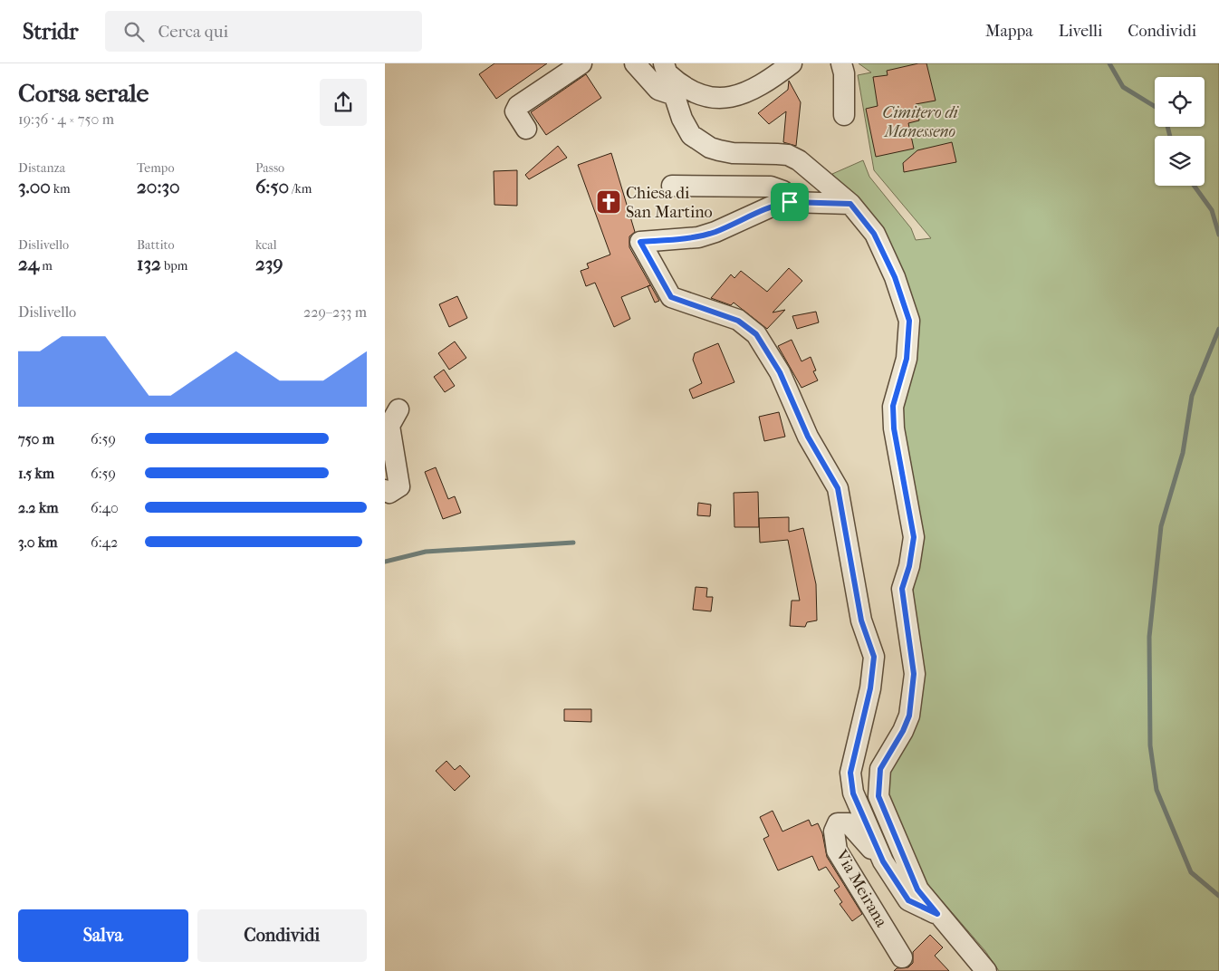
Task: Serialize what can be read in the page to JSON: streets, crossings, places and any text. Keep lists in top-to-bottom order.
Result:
{
  "streets": {
    "street": ["Via Meirana"]
  },
  "parks": ["Cimitero di Manesseno"],
  "places": {
    "church": ["Chiesa di San Martino"]
  },
  "page": {
    "header": "Stridr",
    "search": "Cerca qui",
    "nav": ["Mappa", "Livelli", "Condividi"],
    "heading": ["Corsa serale", "19:36 · 4 × 750 m"],
    "stats": [
      ["Distanza", "3.00 km"],
      ["Tempo", "20:30"],
      ["Passo", "6:50 /km"],
      ["Dislivello", "24 m"],
      ["Battito", "132 bpm"],
      ["kcal", "239"]
    ],
    "chart": ["Dislivello", "229–233 m"],
    "list": [
      {
        "name": "750 m",
        "note": "6:59"
      },
      {
        "name": "1.5 km",
        "note": "6:59"
      },
      {
        "name": "2.2 km",
        "note": "6:40"
      },
      {
        "name": "3.0 km",
        "note": "6:42"
      }
    ],
    "buttons": ["Salva", "Condividi"]
  }
}
